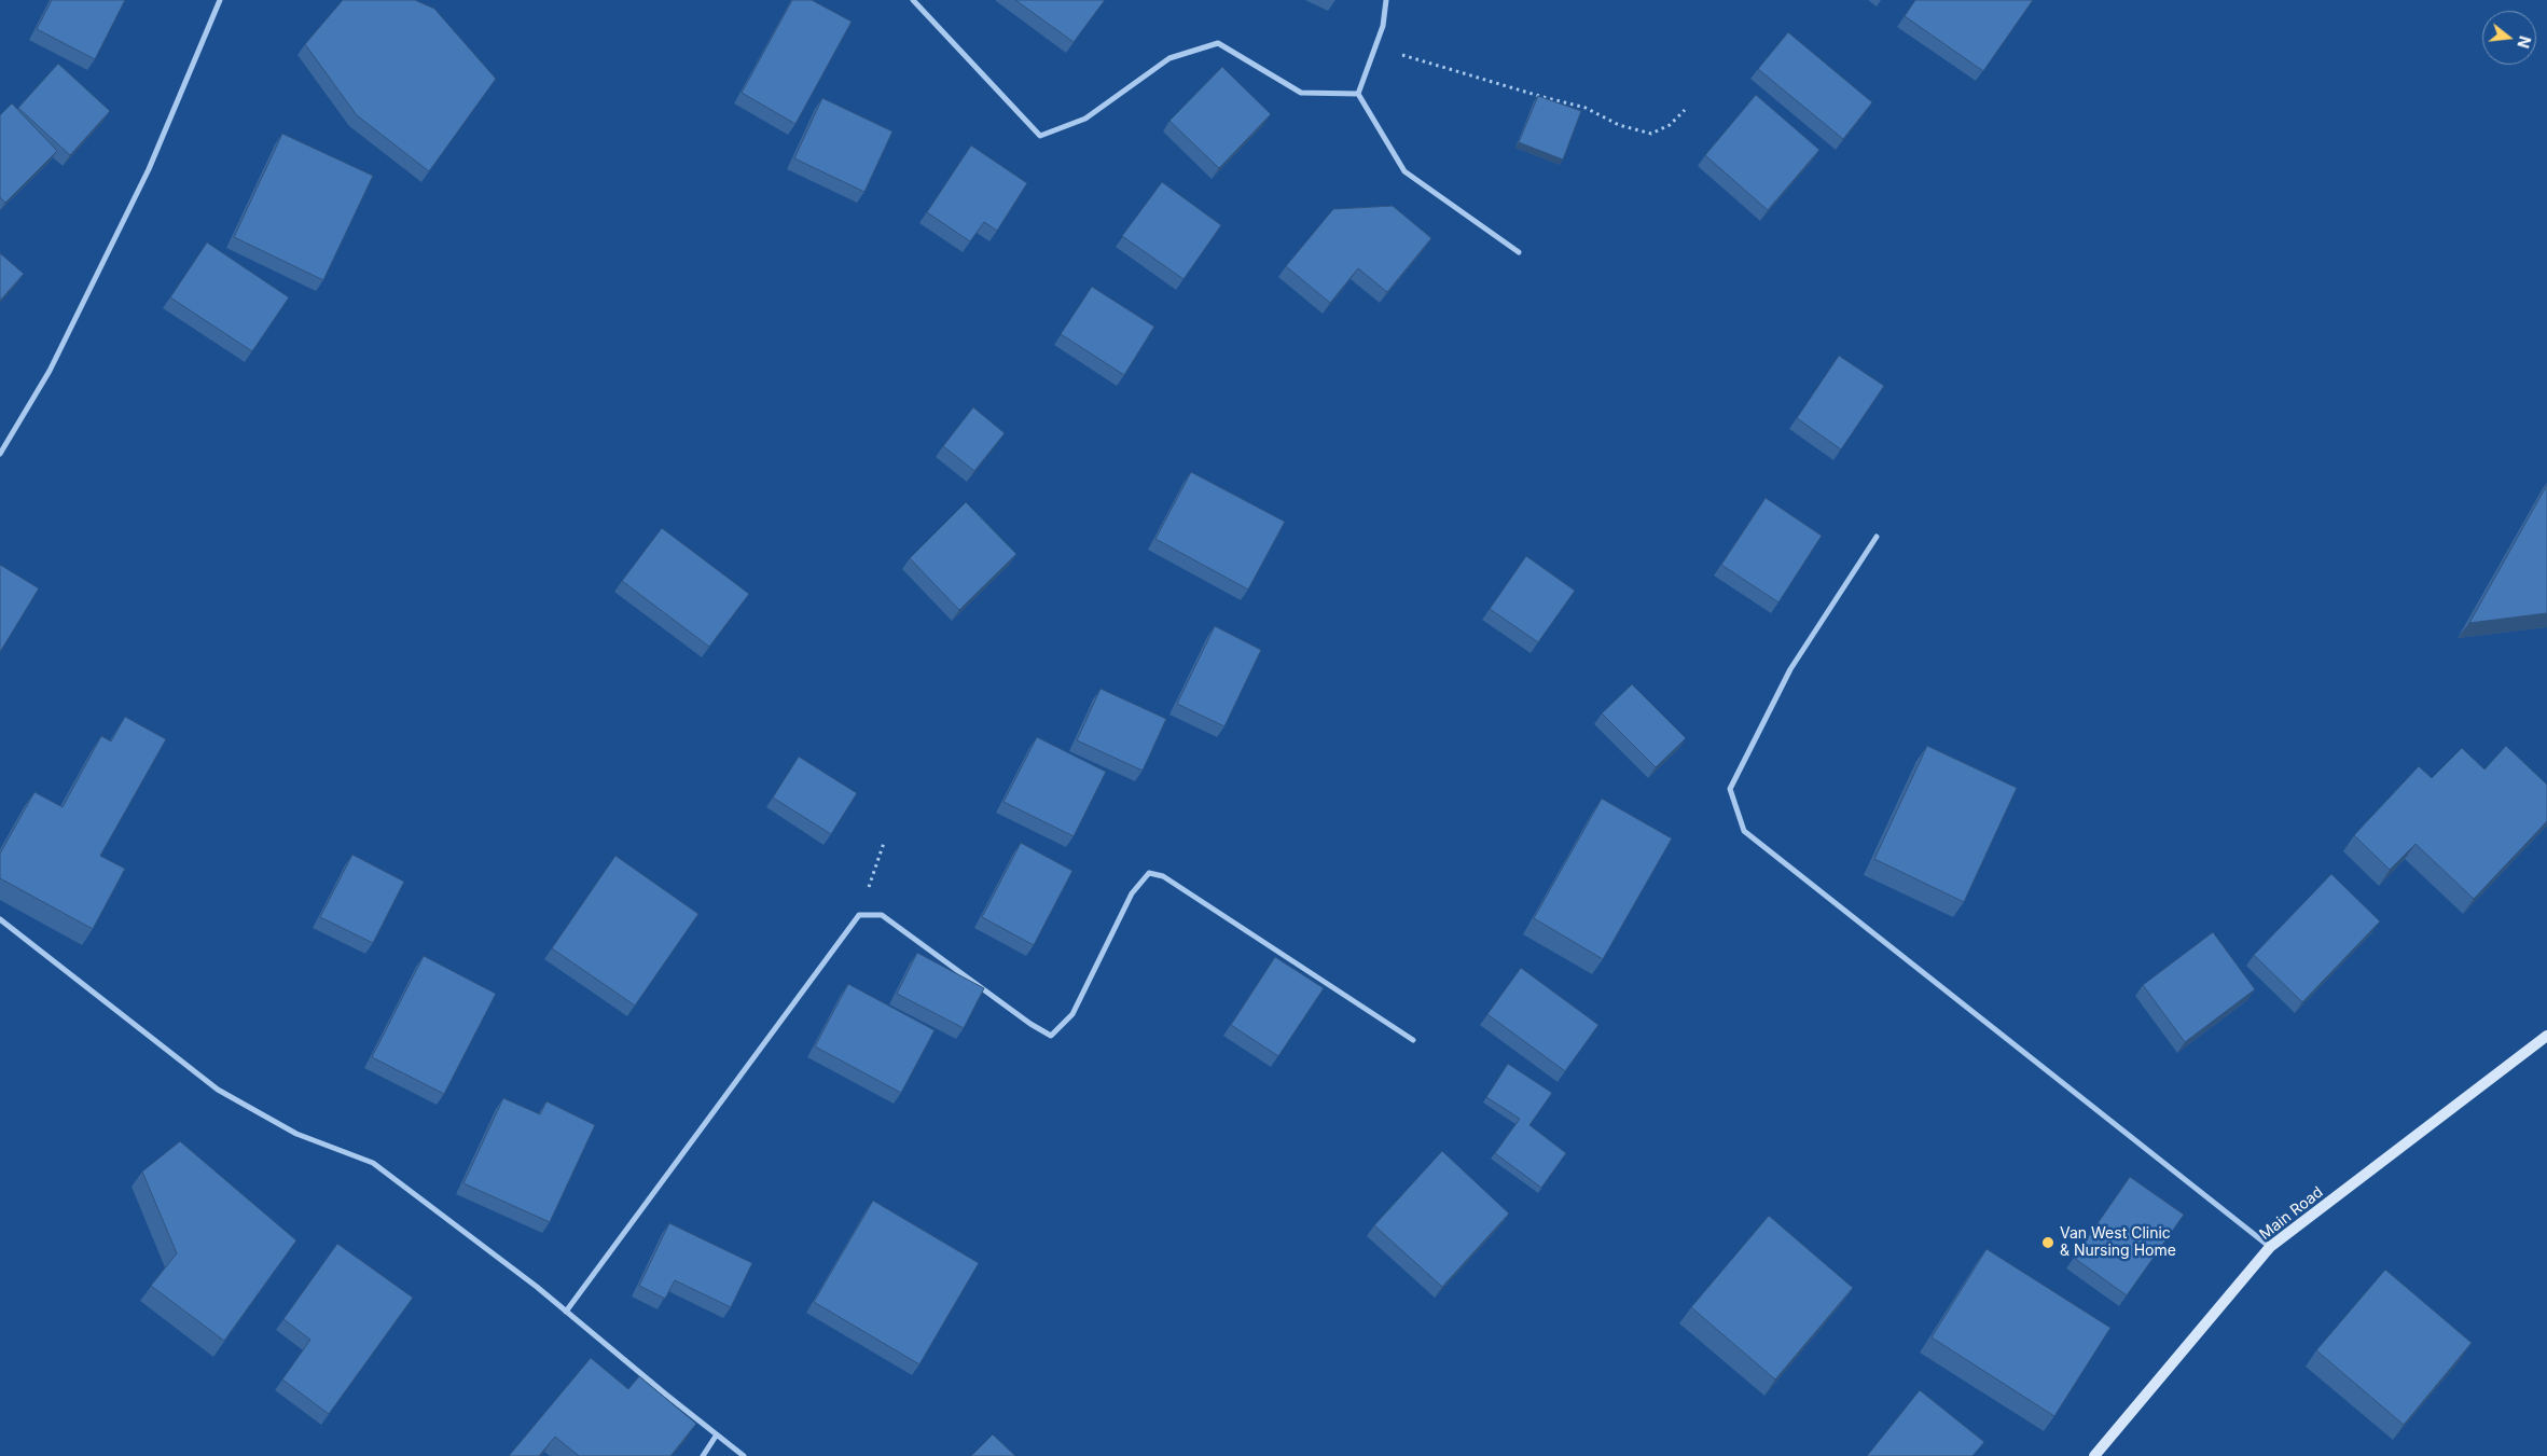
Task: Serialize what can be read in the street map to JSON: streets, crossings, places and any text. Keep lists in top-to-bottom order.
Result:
{
  "streets": {
    "main road": ["Main Road"]
  },
  "places": ["Van West Clinic & Nursing Home"],
  "north": "right"
}
